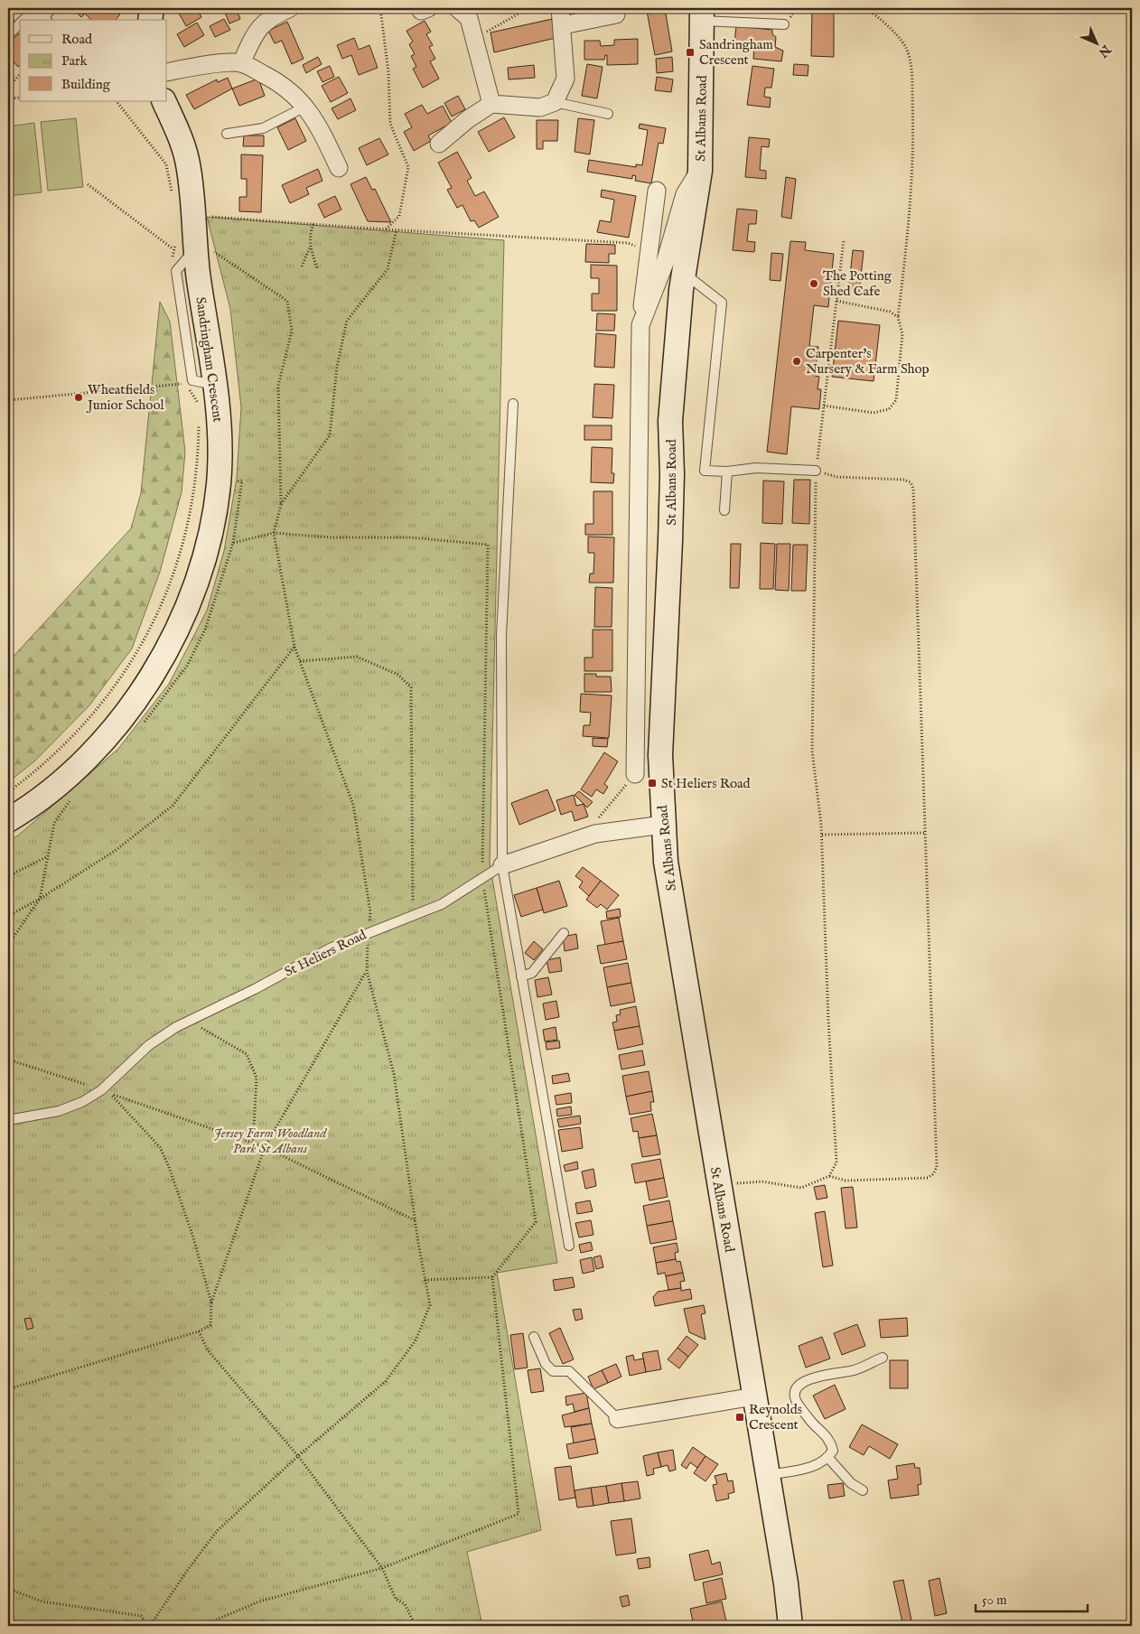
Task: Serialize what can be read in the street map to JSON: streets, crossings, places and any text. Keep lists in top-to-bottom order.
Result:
{
  "streets": {
    "main road": ["St Albans Road", "Sandringham Crescent"],
    "street": ["St Heliers Road"]
  },
  "crossings": [
    ["St Albans Road", "St Heliers Road"]
  ],
  "parks": ["Jersey Farm Woodland Park St Albans"],
  "places": {
    "transit": ["Sandringham Crescent", "St Heliers Road", "Reynolds Crescent"],
    "other": ["The Potting Shed Cafe", "Carpenter's Nursery & Farm Shop", "Wheatfields Junior School"]
  },
  "legend": ["Road", "Park", "Building"],
  "scale_bar": "50 m",
  "north": "bottom right"
}
